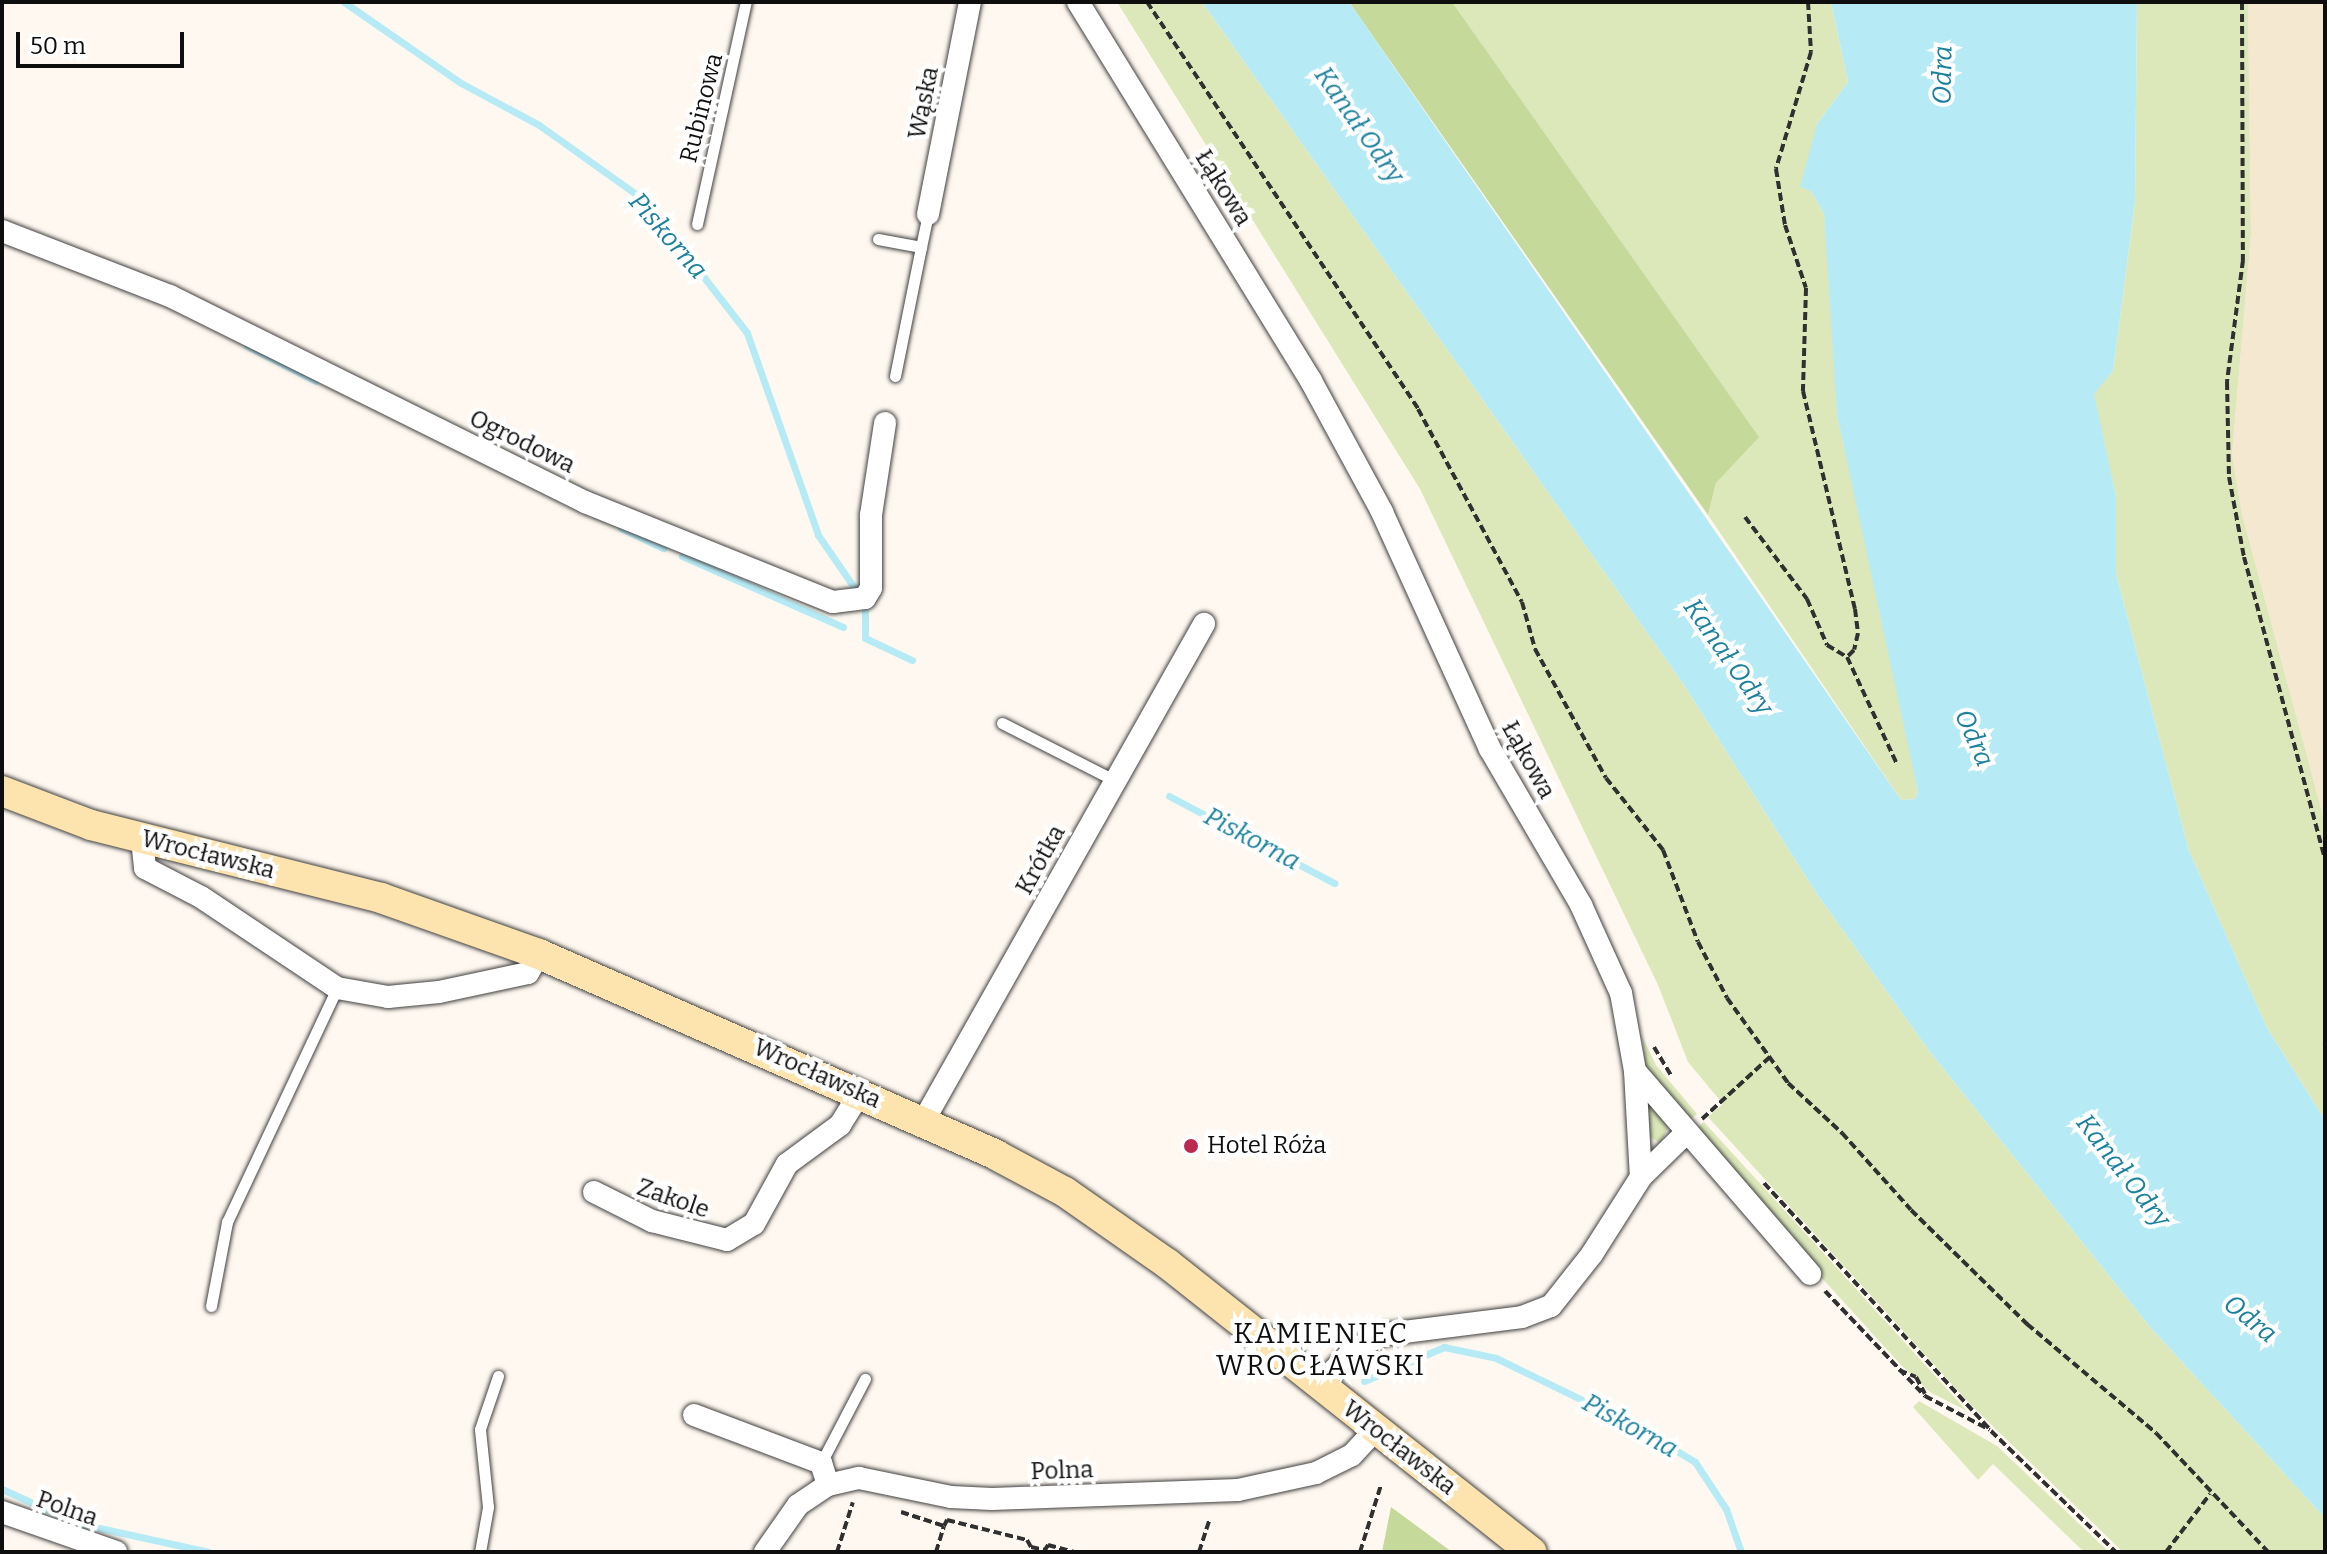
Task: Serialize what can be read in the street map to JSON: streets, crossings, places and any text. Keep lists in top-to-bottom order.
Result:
{
  "streets": {
    "main road": ["Wrocławska"],
    "street": [
      "Wąska",
      "Łąkowa",
      "Ogrodowa",
      "Krótka",
      "Zakole",
      "Polna"
    ],
    "lane": ["Rubinowa"]
  },
  "crossings": [
    ["Wrocławska", "Krótka"],
    ["Wrocławska", "Zakole"],
    ["Wrocławska", "Polna"]
  ],
  "districts": ["KAMIENIEC WROCŁAWSKI"],
  "water": ["Odra", "Kanał Odry", "Piskorna"],
  "places": ["Hotel Róża"],
  "scale_bar": "50 m"
}
